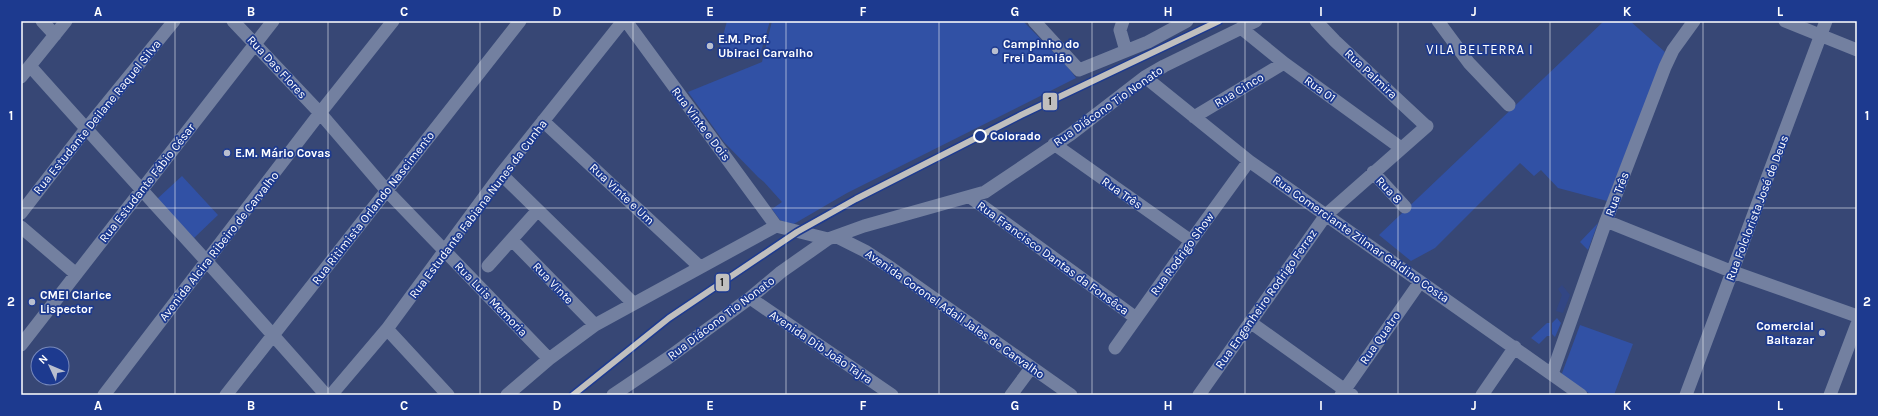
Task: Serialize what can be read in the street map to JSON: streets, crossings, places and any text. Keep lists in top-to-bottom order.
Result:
{
  "streets": {
    "street": [
      "Rua Das Flores",
      "Rua Palmira",
      "Rua 01",
      "Rua Cinco",
      "Rua Diácono Tio Nonato",
      "Rua Estudante Deilane Raquel Silva",
      "Rua Vinte e Dois",
      "Rua Estudante Fábio César",
      "Rua 8",
      "Rua Três",
      "Rua Vinte e Um",
      "Rua Ritimista Orlando Nascimento",
      "Rua Folclorista José de Deus",
      "Rua Estudante Fabiana Nunes da Cunha",
      "Rua Comerciante Zilmar Galdino Costa",
      "Avenida Alcira Ribeiro de Carvalho",
      "Rua Rodrigo Show",
      "Rua Francisco Dantas da Fonsêca",
      "Rua Vinte",
      "Rua Luis Memoria",
      "Rua Engenheiro Rodrigo Ferraz",
      "Avenida Coronel Adail Jales de Carvalho",
      "Rua Quatro",
      "Avenida Dib João Tajra"
    ]
  },
  "crossings": [
    ["Rua Das Flores", "Rua Estudante Fábio César"],
    ["Rua Das Flores", "Avenida Alcira Ribeiro de Carvalho"],
    ["Rua Das Flores", "Rua Luis Memoria"],
    ["Rua Palmira", "Rua Engenheiro Rodrigo Ferraz"],
    ["Rua 01", "Rua Cinco"],
    ["Rua 01", "Rua Diácono Tio Nonato"],
    ["Rua 01", "Rua Engenheiro Rodrigo Ferraz"],
    ["Rua Cinco", "Rua Comerciante Zilmar Galdino Costa"],
    ["Rua Diácono Tio Nonato", "Rua Três"],
    ["Rua Diácono Tio Nonato", "Rua Comerciante Zilmar Galdino Costa"],
    ["Rua Diácono Tio Nonato", "Rua Francisco Dantas da Fonsêca"],
    ["Rua Diácono Tio Nonato", "Avenida Coronel Adail Jales de Carvalho"],
    ["Rua Diácono Tio Nonato", "Avenida Dib João Tajra"],
    ["Rua Vinte e Dois", "Rua Estudante Fabiana Nunes da Cunha"],
    ["Rua 8", "Rua Engenheiro Rodrigo Ferraz"],
    ["Rua Três", "Rua Comerciante Zilmar Galdino Costa"],
    ["Rua Três", "Rua Rodrigo Show"],
    ["Rua Vinte e Um", "Rua Estudante Fabiana Nunes da Cunha"],
    ["Rua Ritimista Orlando Nascimento", "Rua Luis Memoria"],
    ["Rua Estudante Fabiana Nunes da Cunha", "Rua Luis Memoria"],
    ["Rua Comerciante Zilmar Galdino Costa", "Rua Rodrigo Show"],
    ["Rua Comerciante Zilmar Galdino Costa", "Rua Engenheiro Rodrigo Ferraz"],
    ["Rua Comerciante Zilmar Galdino Costa", "Rua Quatro"],
    ["Avenida Alcira Ribeiro de Carvalho", "Rua Luis Memoria"],
    ["Rua Rodrigo Show", "Rua Francisco Dantas da Fonsêca"]
  ],
  "districts": ["VILA BELTERRA I"],
  "places": [
    "E.M. Prof. Ubiraci Carvalho",
    "Campinho do Frei Damião",
    "Colorado",
    "E.M. Mário Covas",
    "CMEI Clarice Lispector",
    "Comercial Baltazar"
  ],
  "lines": ["transit line 1"],
  "north": "top left",
  "grid": {
    "columns": [
      "A",
      "B",
      "C",
      "D",
      "E",
      "F",
      "G",
      "H",
      "I",
      "J",
      "K",
      "L"
    ],
    "rows": ["1", "2"]
  }
}
